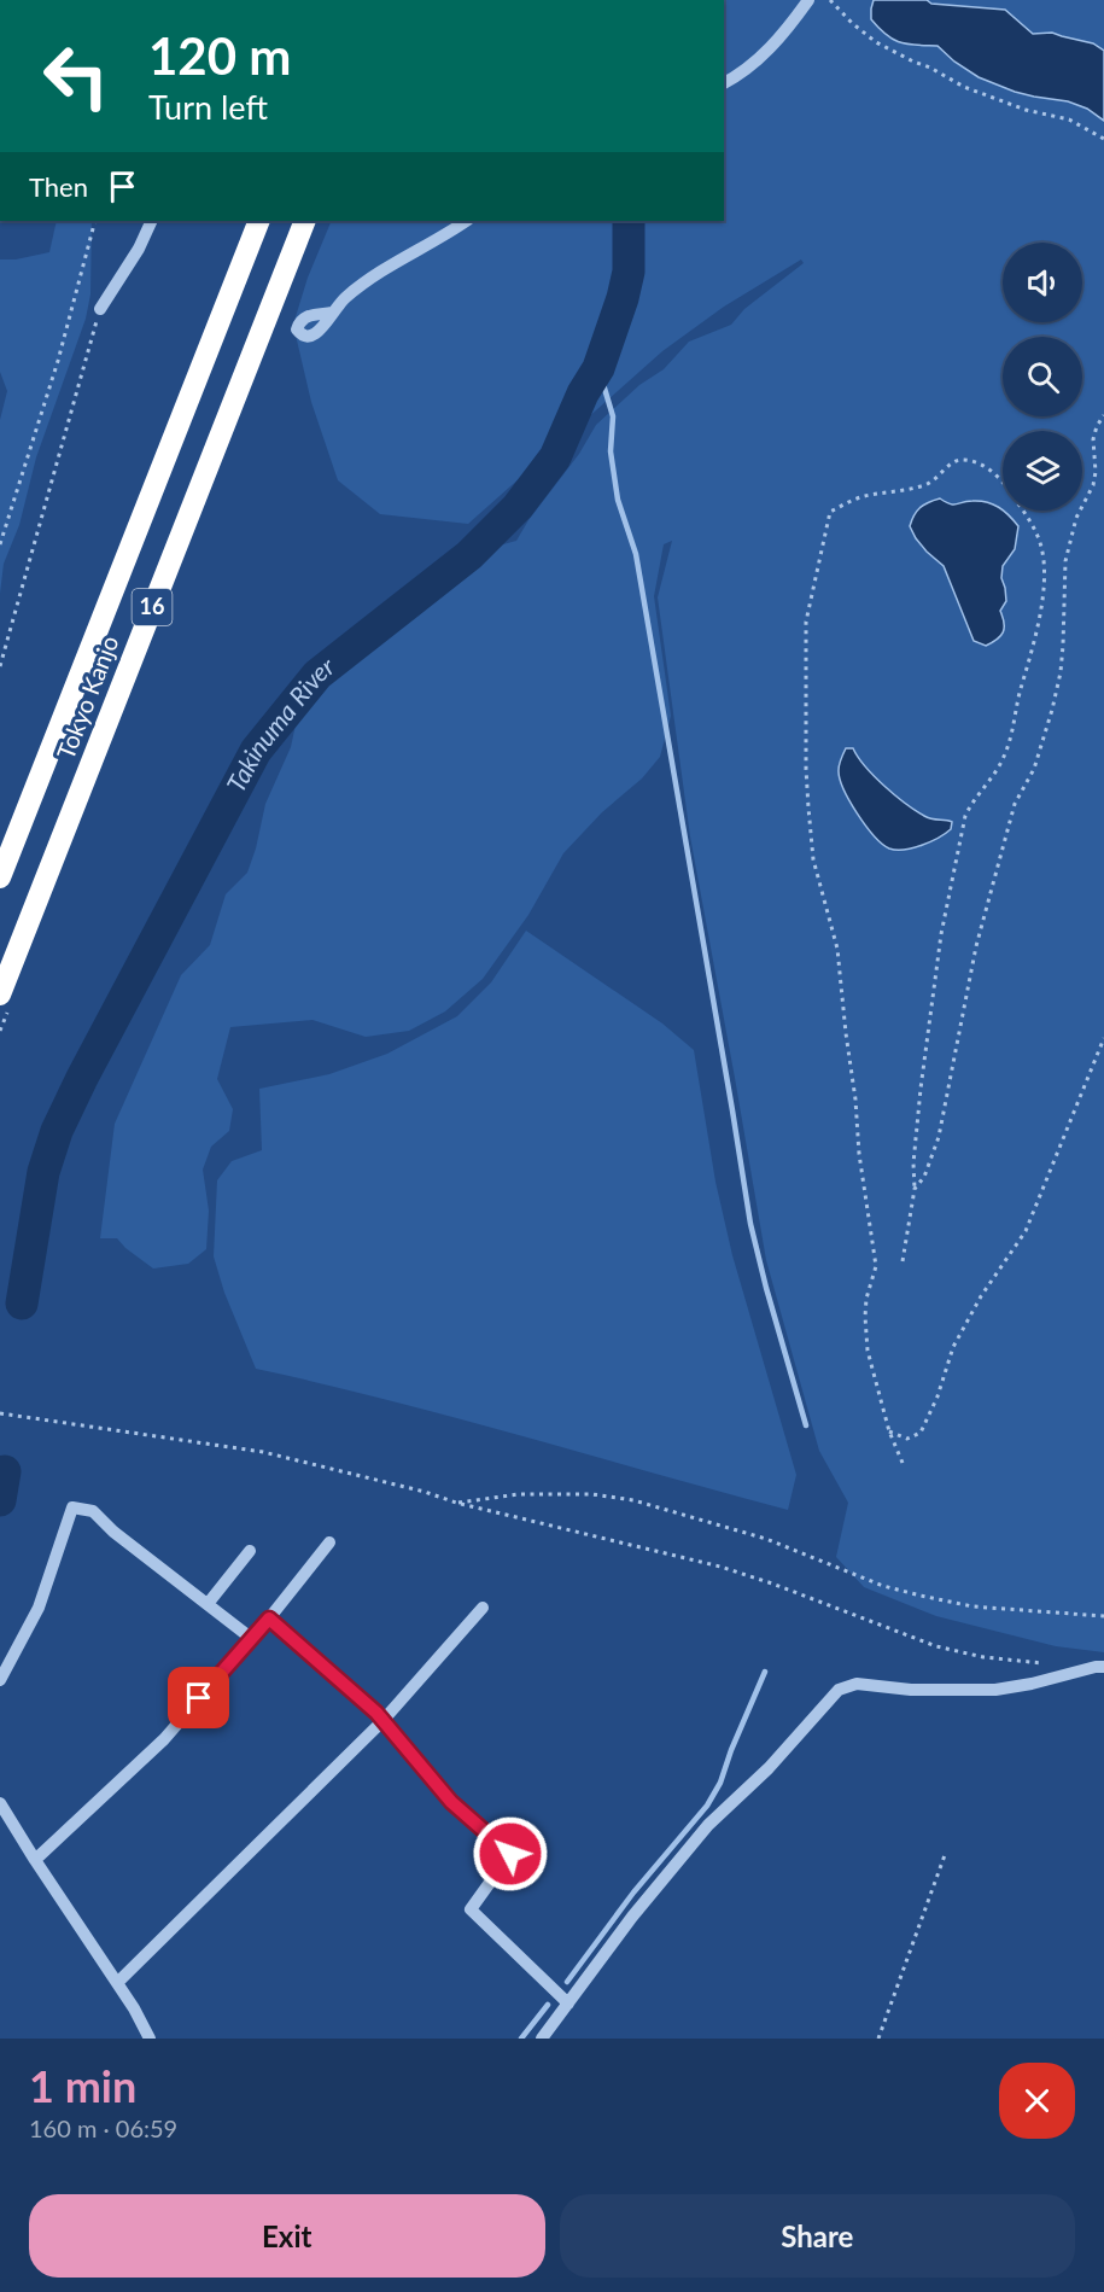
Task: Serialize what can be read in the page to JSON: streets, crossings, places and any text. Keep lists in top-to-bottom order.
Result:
{
  "streets": {
    "highway": ["16", "Tokyo Kanjo"]
  },
  "water": ["Takinuma River"],
  "page": {
    "turn": ["120 m", "Turn left"],
    "then": "Then",
    "heading": ["1 min", "160 m · 06:59"],
    "buttons": ["Exit", "Share"]
  }
}
